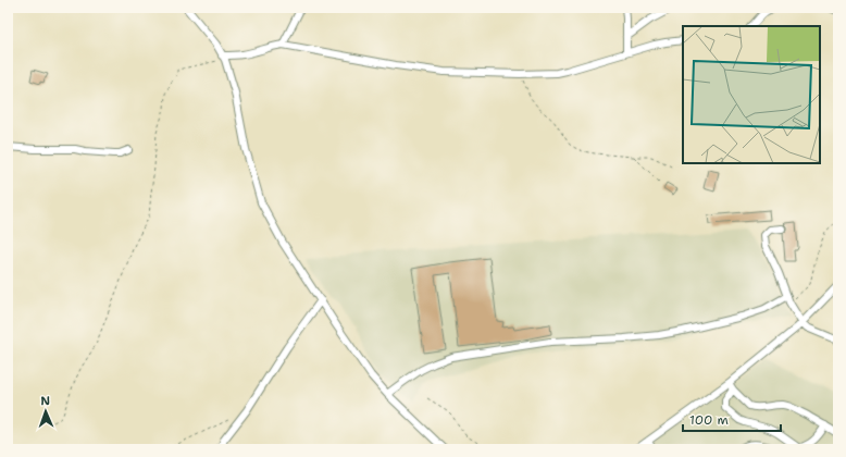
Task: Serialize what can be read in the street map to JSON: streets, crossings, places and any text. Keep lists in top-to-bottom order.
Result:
{
  "scale_bar": "100 m",
  "north": "top"
}
